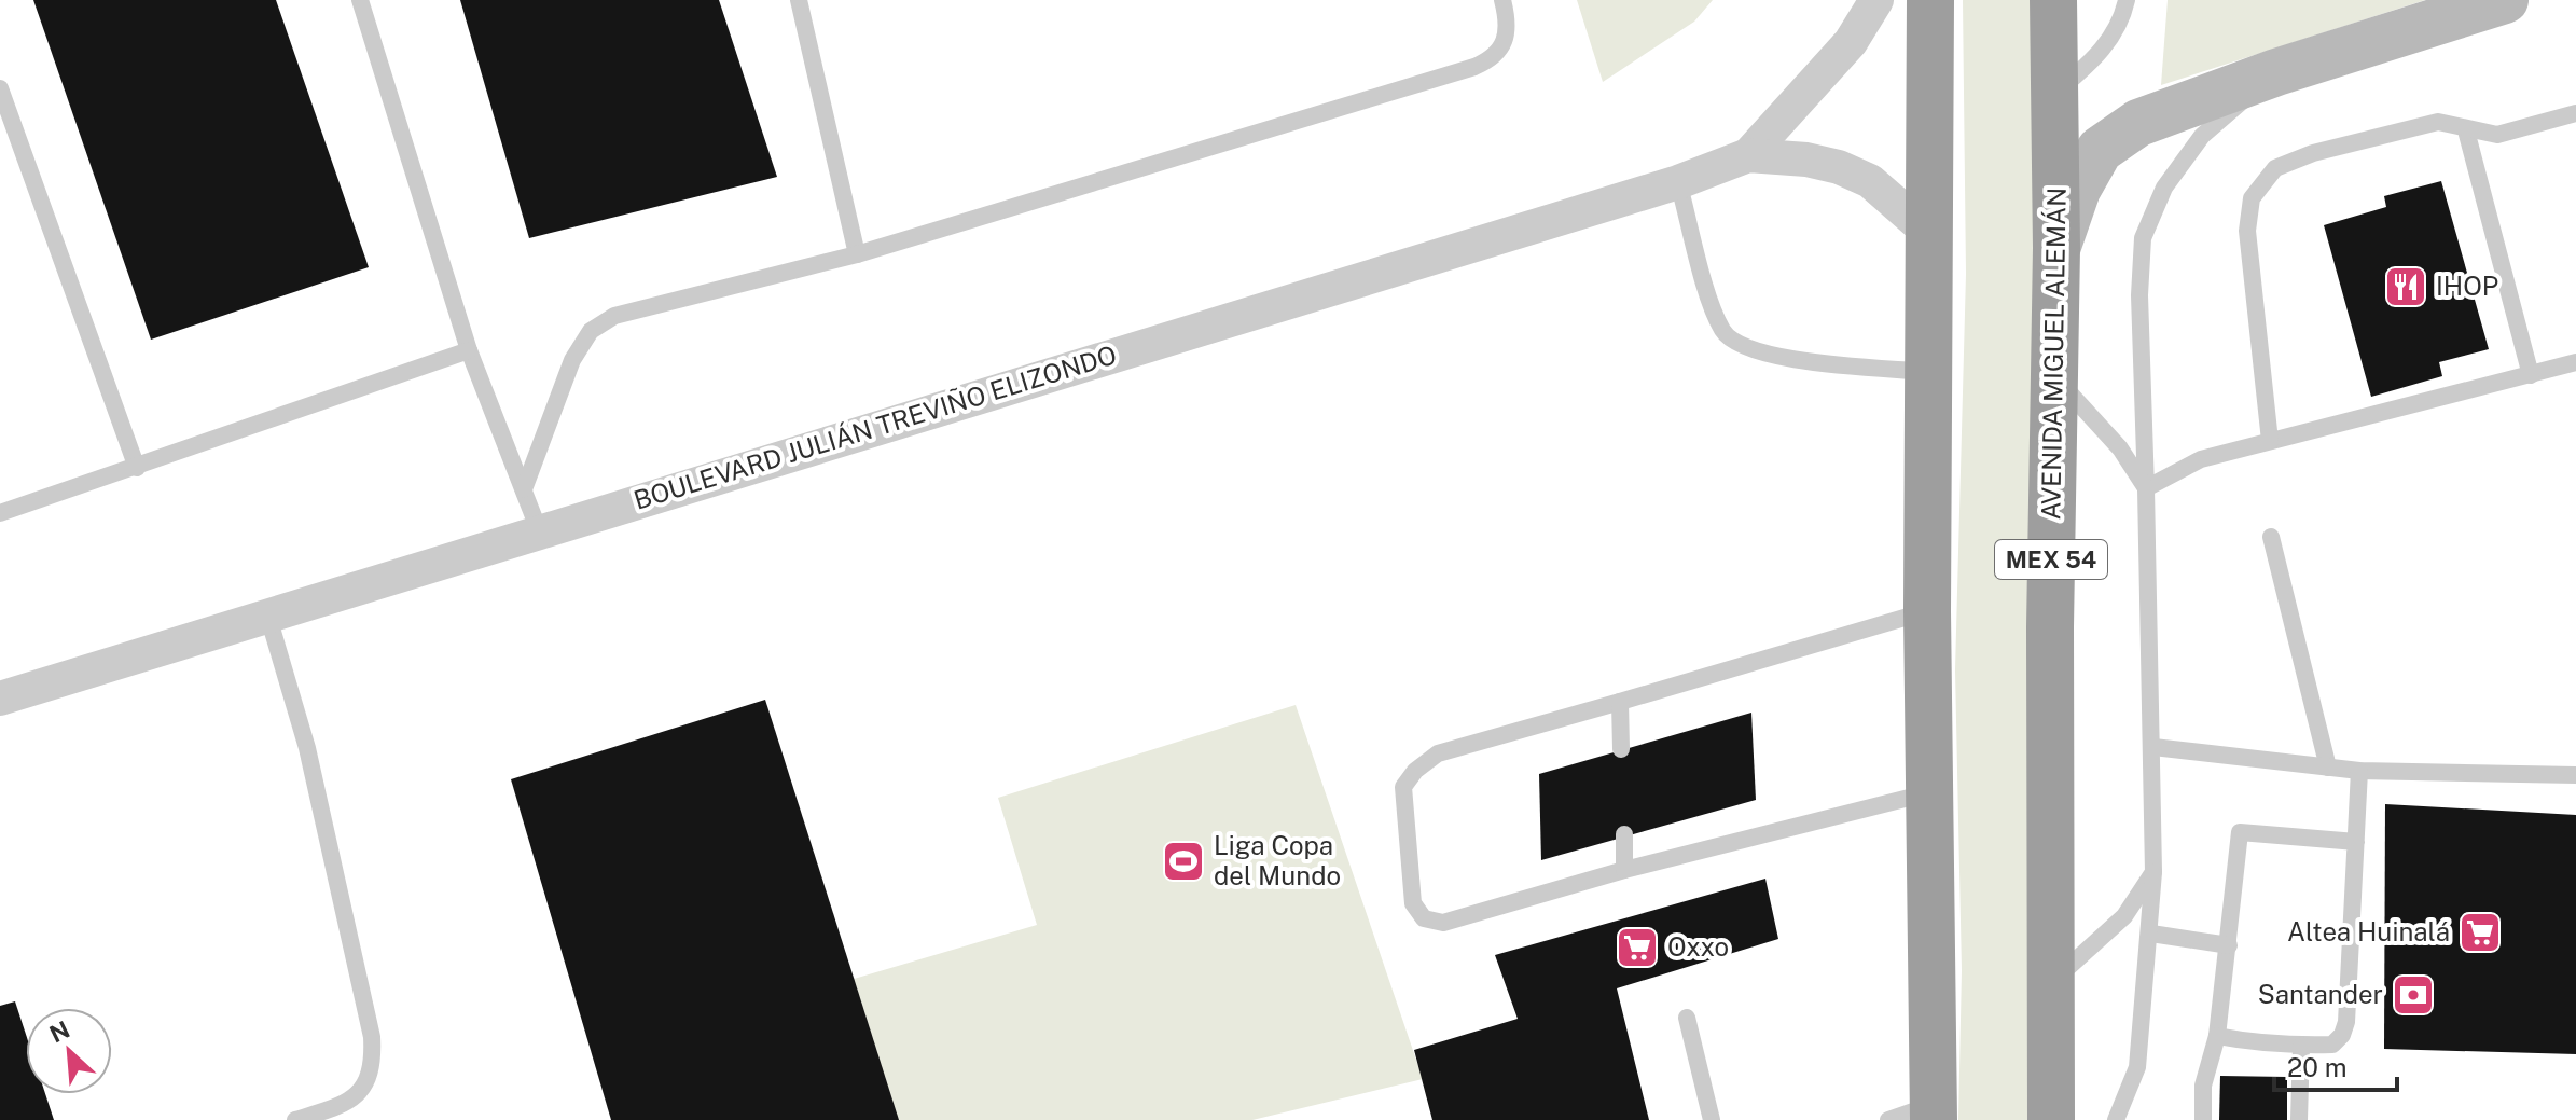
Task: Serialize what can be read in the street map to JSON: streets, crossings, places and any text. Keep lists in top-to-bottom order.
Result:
{
  "streets": {
    "highway": ["AVENIDA MIGUEL ALEMÁN", "MEX 54"],
    "street": ["BOULEVARD JULIÁN TREVIÑO ELIZONDO"]
  },
  "places": {
    "restaurant": ["IHOP"],
    "sports": ["Liga Copa del Mundo"],
    "supermarket": ["Altea Huinalá", "Oxxo"],
    "bank": ["Santander"]
  },
  "scale_bar": "20 m",
  "north": "top left"
}
